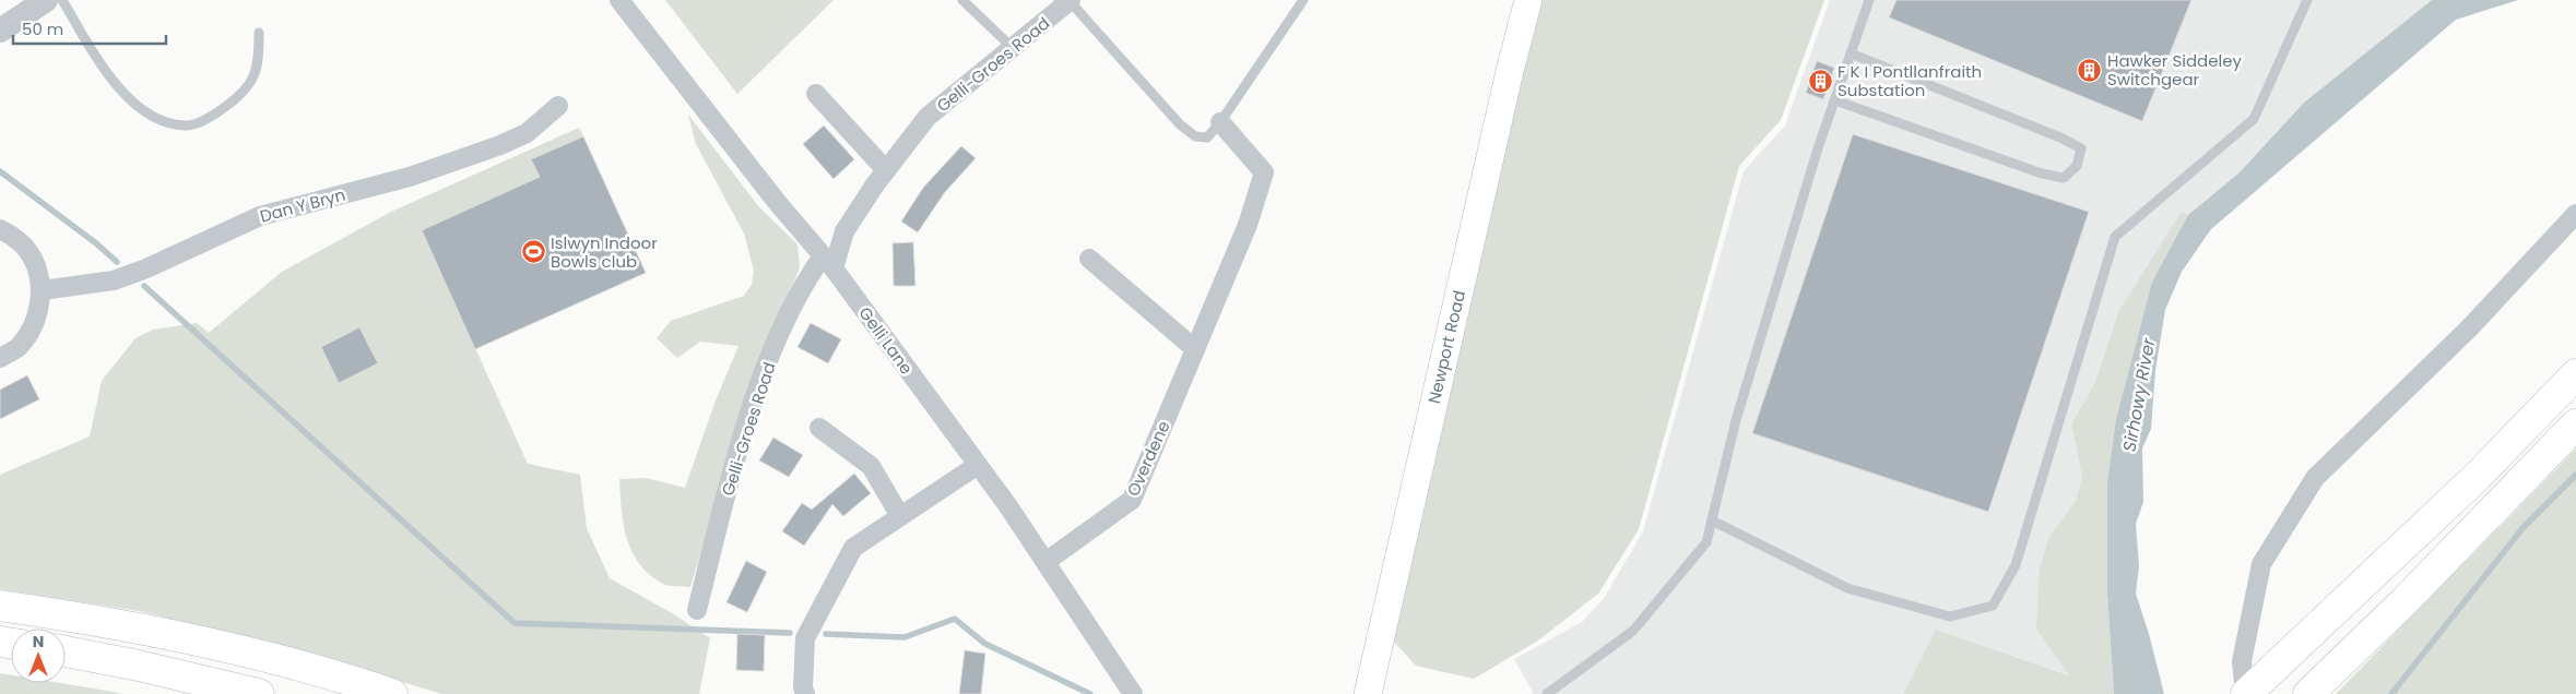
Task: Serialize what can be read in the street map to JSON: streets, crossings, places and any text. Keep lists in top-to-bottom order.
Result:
{
  "streets": {
    "main road": ["Newport Road"],
    "street": [
      "Gelli-Groes Road",
      "Dan Y Bryn",
      "Gelli Lane",
      "Overdene"
    ]
  },
  "crossings": [
    ["Gelli-Groes Road", "Gelli Lane"],
    ["Gelli Lane", "Overdene"]
  ],
  "water": ["Sirhowy River"],
  "places": {
    "building": ["Hawker Siddeley Switchgear", "F K I Pontllanfraith Substation"],
    "sports": ["Islwyn Indoor Bowls club"]
  },
  "scale_bar": "50 m",
  "north": "top"
}
